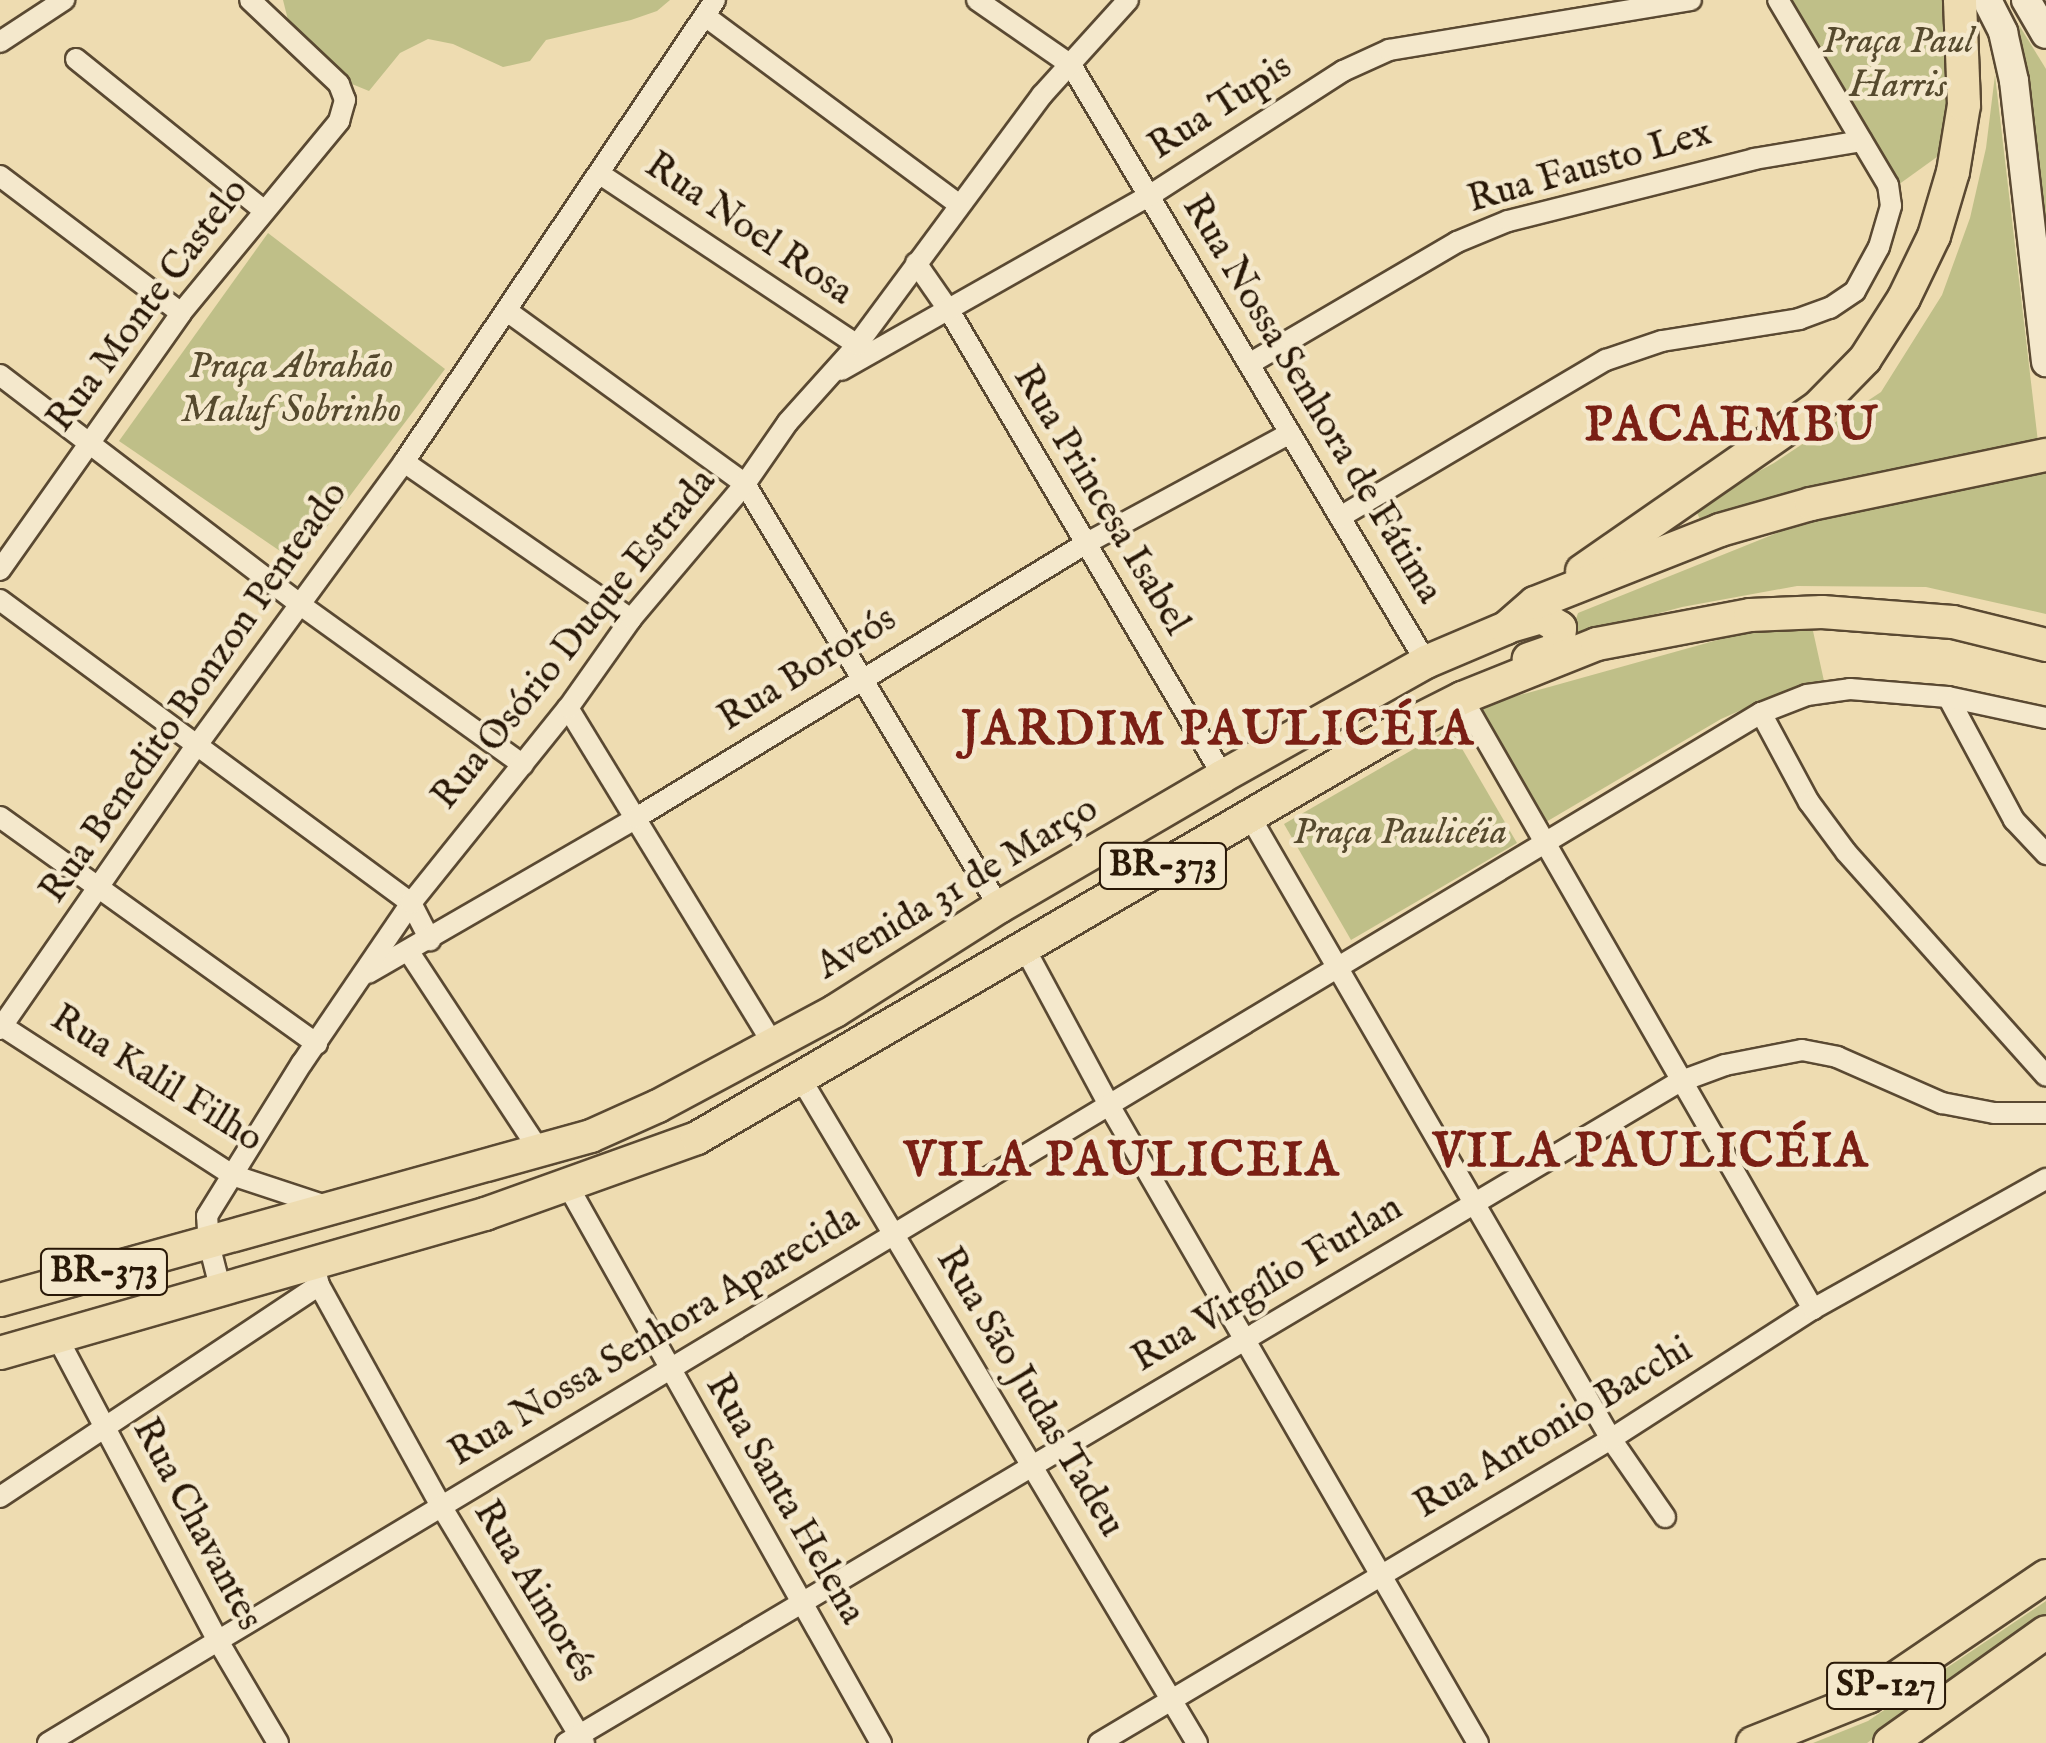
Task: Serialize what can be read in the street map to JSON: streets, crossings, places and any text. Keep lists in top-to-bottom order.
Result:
{
  "streets": {
    "main road": ["BR-373", "Avenida 31 de Março", "SP-127"],
    "street": [
      "Rua Tupis",
      "Rua Fausto Lex",
      "Rua Noel Rosa",
      "Rua Monte Castelo",
      "Rua Nossa Senhora de Fátima",
      "Rua Princesa Isabel",
      "Rua Osório Duque Estrada",
      "Rua Bororós",
      "Rua Benedito Bonzon Penteado",
      "Rua Kalil Filho",
      "Rua Virgílio Furlan",
      "Rua Nossa Senhora Aparecida",
      "Rua São Judas Tadeu",
      "Rua Antonio Bacchi",
      "Rua Santa Helena",
      "Rua Chavantes",
      "Rua Aimorés"
    ]
  },
  "crossings": [
    ["Rua Tupis", "Rua Nossa Senhora de Fátima"],
    ["Rua Tupis", "Rua Princesa Isabel"],
    ["Rua Tupis", "Rua Osório Duque Estrada"],
    ["Rua Fausto Lex", "Rua Nossa Senhora de Fátima"],
    ["Rua Noel Rosa", "Rua Osório Duque Estrada"],
    ["Rua Noel Rosa", "Rua Benedito Bonzon Penteado"],
    ["Rua Nossa Senhora de Fátima", "Rua Osório Duque Estrada"],
    ["Rua Nossa Senhora de Fátima", "Rua Bororós"],
    ["Rua Nossa Senhora de Fátima", "Avenida 31 de Março"],
    ["Rua Princesa Isabel", "Rua Osório Duque Estrada"],
    ["Rua Princesa Isabel", "Rua Bororós"],
    ["Rua Princesa Isabel", "Avenida 31 de Março"],
    ["Rua Osório Duque Estrada", "Rua Bororós"],
    ["Rua Osório Duque Estrada", "BR-373"],
    ["Rua Osório Duque Estrada", "Avenida 31 de Março"],
    ["Rua Osório Duque Estrada", "Rua Kalil Filho"],
    ["Rua Benedito Bonzon Penteado", "Rua Kalil Filho"],
    ["BR-373", "Rua São Judas Tadeu"],
    ["BR-373", "Rua Santa Helena"],
    ["BR-373", "Rua Chavantes"],
    ["BR-373", "Rua Aimorés"],
    ["Avenida 31 de Março", "Rua Kalil Filho"],
    ["Rua Virgílio Furlan", "Rua São Judas Tadeu"],
    ["Rua Virgílio Furlan", "Rua Santa Helena"],
    ["Rua Virgílio Furlan", "Rua Aimorés"],
    ["Rua Nossa Senhora Aparecida", "Rua São Judas Tadeu"],
    ["Rua Nossa Senhora Aparecida", "Rua Santa Helena"],
    ["Rua Nossa Senhora Aparecida", "Rua Chavantes"],
    ["Rua Nossa Senhora Aparecida", "Rua Aimorés"],
    ["Rua São Judas Tadeu", "Rua Antonio Bacchi"]
  ],
  "districts": [
    "PACAEMBU",
    "JARDIM PAULICÉIA",
    "VILA PAULICÉIA",
    "VILA PAULICEIA"
  ],
  "parks": ["Praça Paul Harris", "Praça Abrahão Maluf Sobrinho", "Praça Paulicéia"]
}
